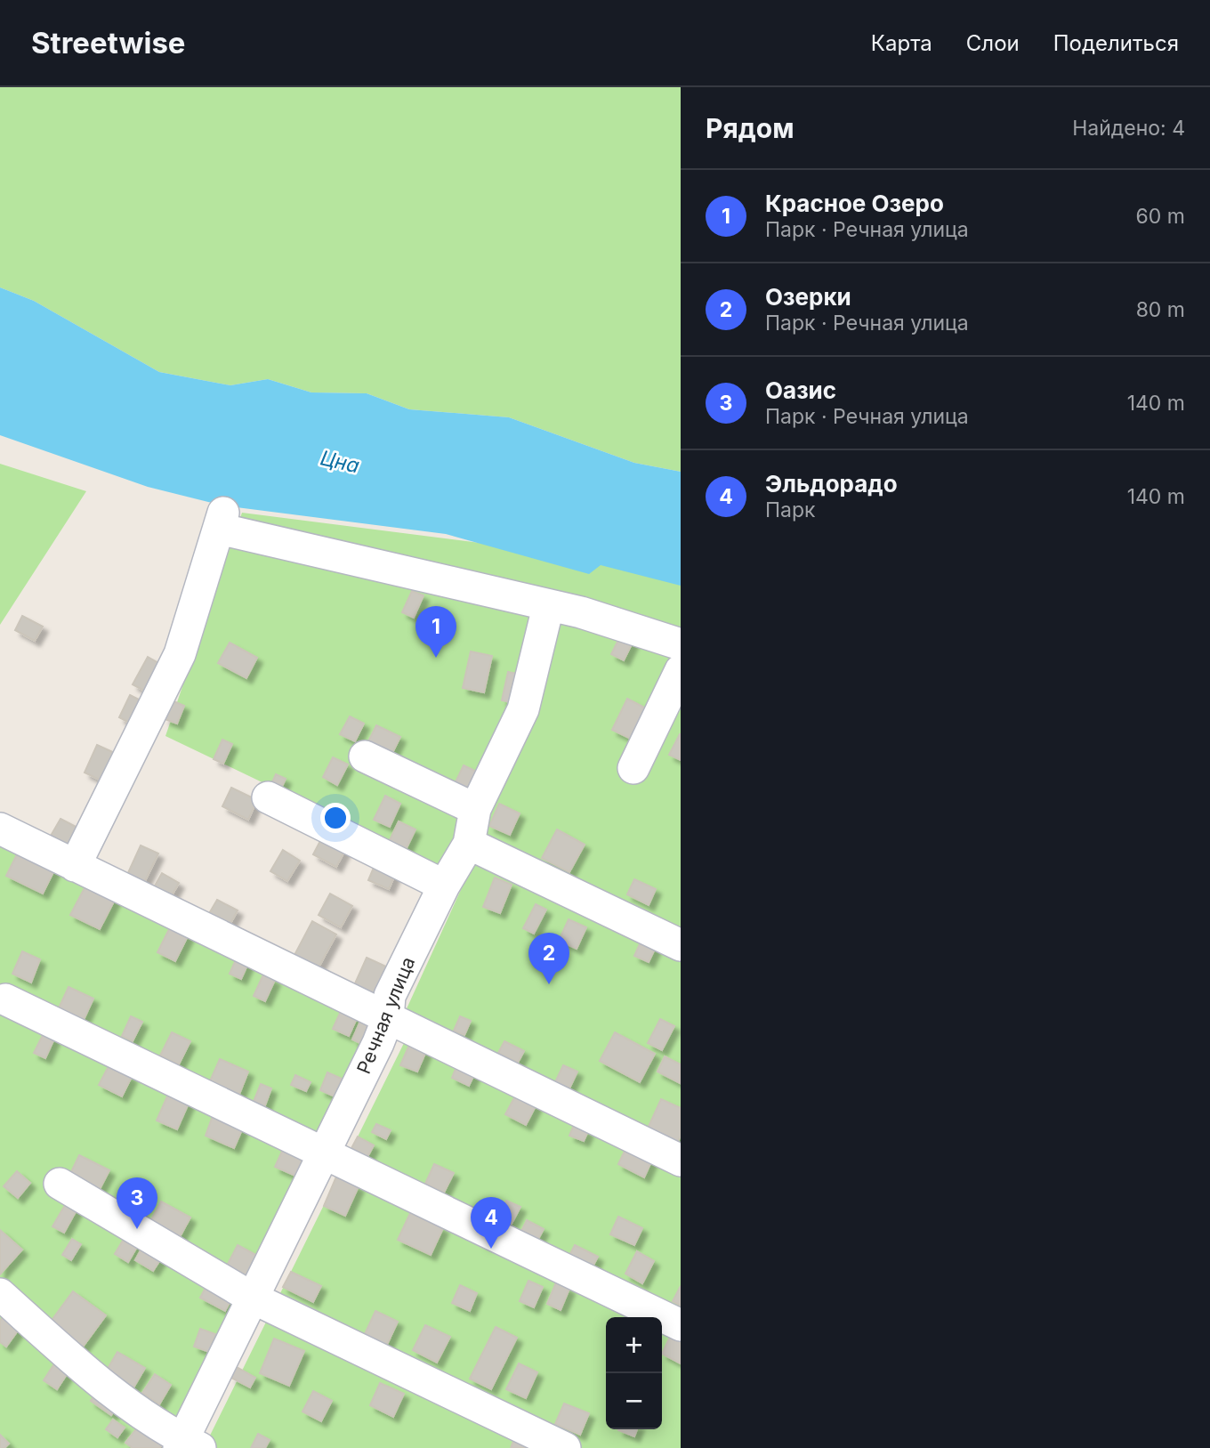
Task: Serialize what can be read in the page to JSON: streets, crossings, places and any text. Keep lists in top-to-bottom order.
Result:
{
  "streets": {
    "street": ["Речная улица"]
  },
  "water": ["Цна"],
  "page": {
    "header": "Streetwise",
    "nav": ["Карта", "Слои", "Поделиться"],
    "heading": ["Рядом", "Найдено: 4"],
    "list": [
      {
        "mark": "1",
        "name": "Красное Озеро",
        "note": "Парк · Речная улица",
        "value": "60 m"
      },
      {
        "mark": "2",
        "name": "Озерки",
        "note": "Парк · Речная улица",
        "value": "80 m"
      },
      {
        "mark": "3",
        "name": "Оазис",
        "note": "Парк · Речная улица",
        "value": "140 m"
      },
      {
        "mark": "4",
        "name": "Эльдорадо",
        "note": "Парк",
        "value": "140 m"
      }
    ],
    "pins": [
      "1",
      "2",
      "3",
      "4"
    ],
    "map_buttons": ["+", "−"]
  }
}
